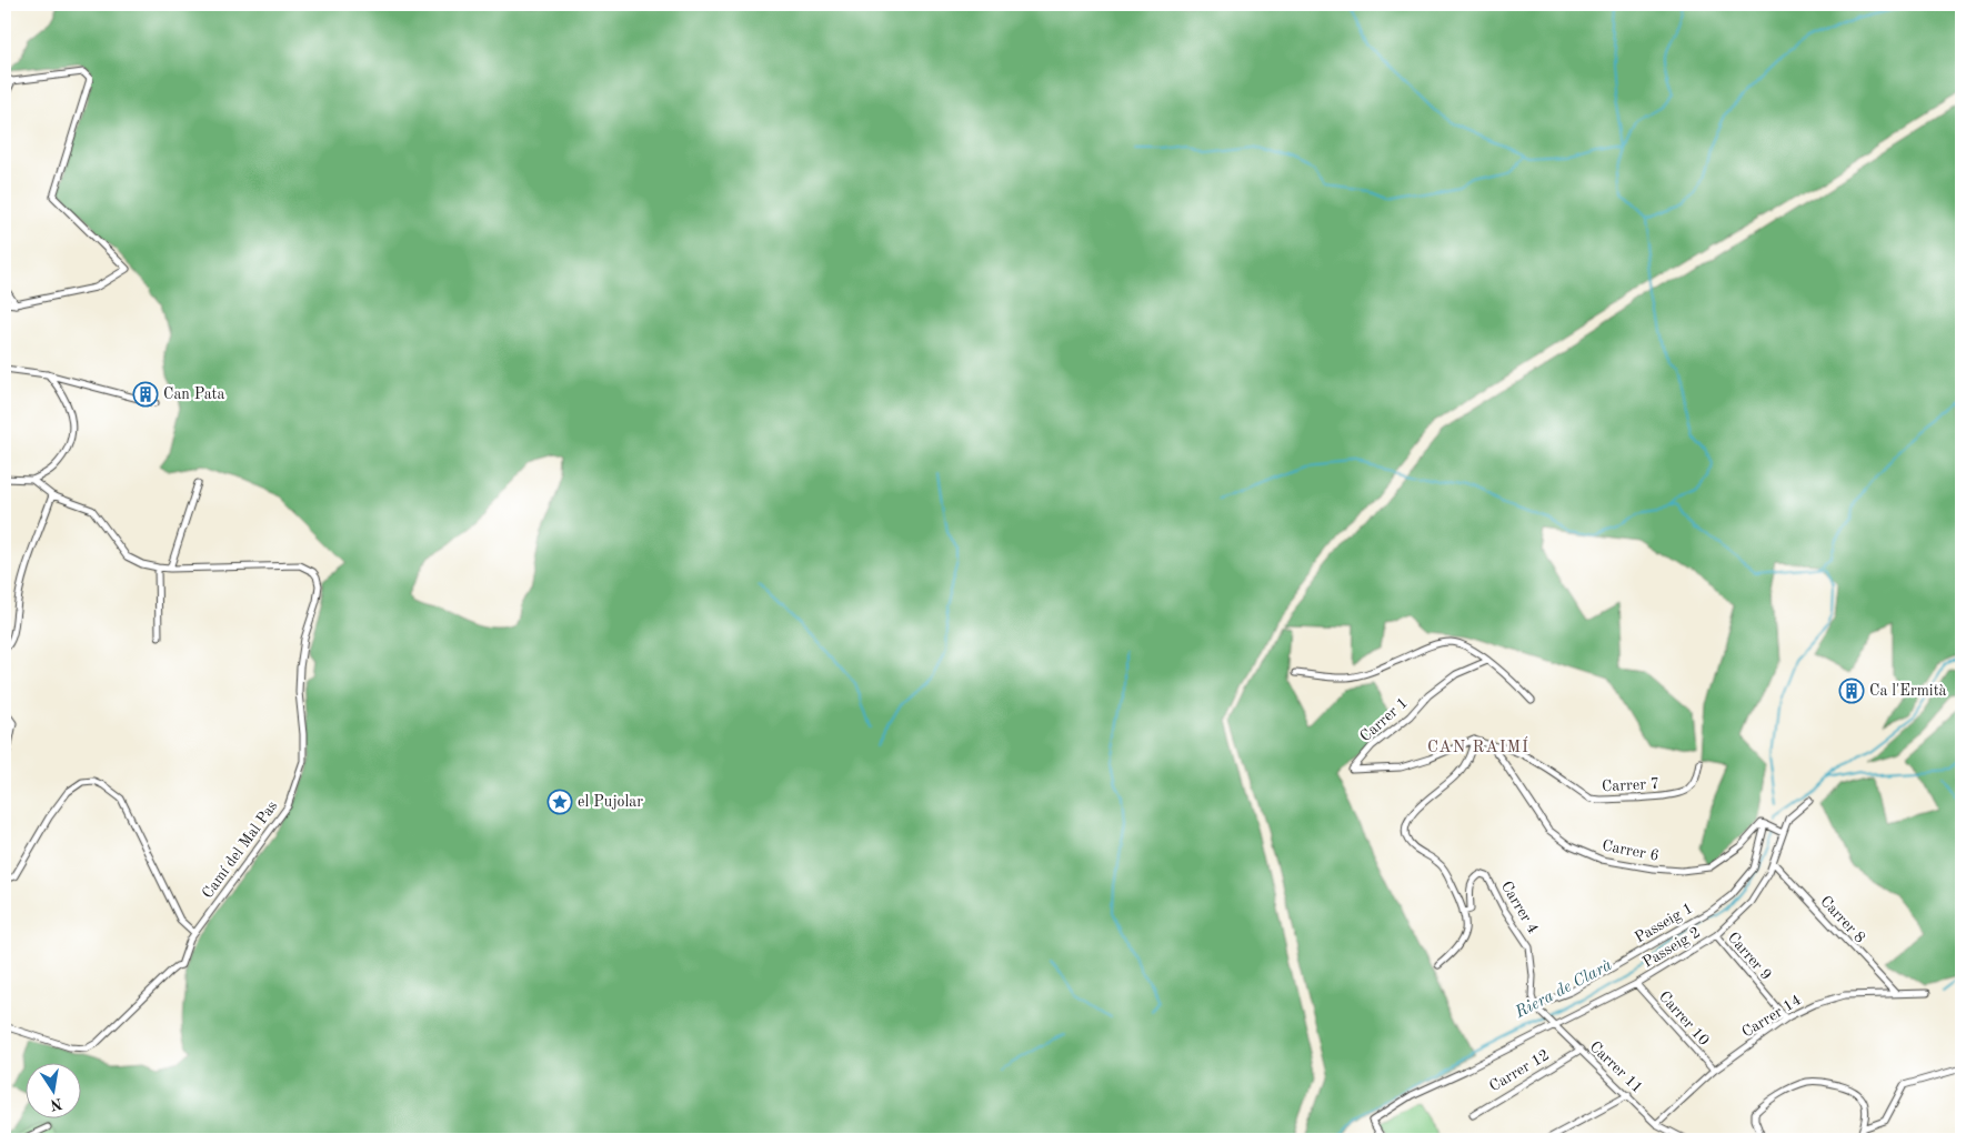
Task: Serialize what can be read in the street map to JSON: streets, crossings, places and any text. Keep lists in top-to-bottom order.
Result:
{
  "streets": {
    "street": [
      "Carrer 1",
      "Carrer 7",
      "Camí del Mal Pas",
      "Carrer 6",
      "Carrer 4",
      "Carrer 8",
      "Passeig 1",
      "Passeig 2",
      "Carrer 9",
      "Carrer 14",
      "Carrer 10",
      "Carrer 11",
      "Carrer 12"
    ]
  },
  "crossings": [
    ["Carrer 7", "Carrer 6"],
    ["Carrer 6", "Passeig 1"],
    ["Carrer 4", "Passeig 1"],
    ["Carrer 4", "Carrer 11"],
    ["Carrer 8", "Passeig 2"],
    ["Carrer 8", "Carrer 14"],
    ["Passeig 1", "Carrer 11"],
    ["Passeig 2", "Carrer 9"],
    ["Passeig 2", "Carrer 10"],
    ["Passeig 2", "Carrer 11"],
    ["Carrer 9", "Carrer 14"],
    ["Carrer 14", "Carrer 10"],
    ["Carrer 14", "Carrer 11"],
    ["Carrer 11", "Carrer 12"]
  ],
  "districts": ["CAN RAIMÍ"],
  "water": ["Riera de Clarà"],
  "places": {
    "building": ["Can Pata", "Ca l'Ermità"],
    "place": ["el Pujolar"]
  },
  "north": "bottom"
}
